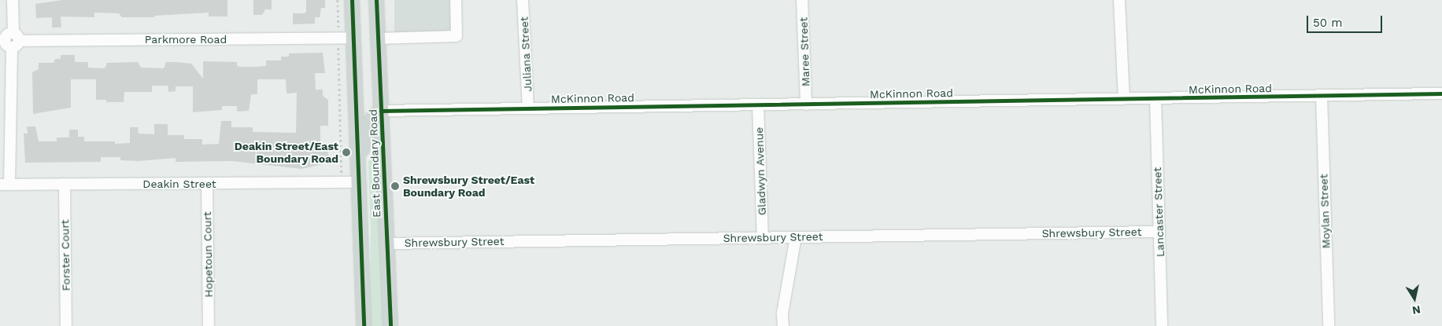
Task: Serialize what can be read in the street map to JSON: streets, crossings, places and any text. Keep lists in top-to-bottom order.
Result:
{
  "streets": {
    "main road": ["East Boundary Road"],
    "street": [
      "Parkmore Road",
      "Maree Street",
      "Juliana Street",
      "McKinnon Road",
      "Gladwyn Avenue",
      "Deakin Street",
      "Moylan Street",
      "Lancaster Street",
      "Shrewsbury Street",
      "Hopetoun Court",
      "Forster Court"
    ]
  },
  "crossings": [
    ["Parkmore Road", "East Boundary Road"],
    ["Maree Street", "McKinnon Road"],
    ["Juliana Street", "McKinnon Road"],
    ["McKinnon Road", "East Boundary Road"],
    ["McKinnon Road", "Gladwyn Avenue"],
    ["McKinnon Road", "Moylan Street"],
    ["McKinnon Road", "Lancaster Street"],
    ["East Boundary Road", "Deakin Street"],
    ["East Boundary Road", "Shrewsbury Street"],
    ["Gladwyn Avenue", "Shrewsbury Street"],
    ["Deakin Street", "Hopetoun Court"],
    ["Deakin Street", "Forster Court"],
    ["Lancaster Street", "Shrewsbury Street"]
  ],
  "places": ["Deakin Street/East Boundary Road", "Shrewsbury Street/East Boundary Road"],
  "scale_bar": "50 m",
  "north": "bottom"
}
